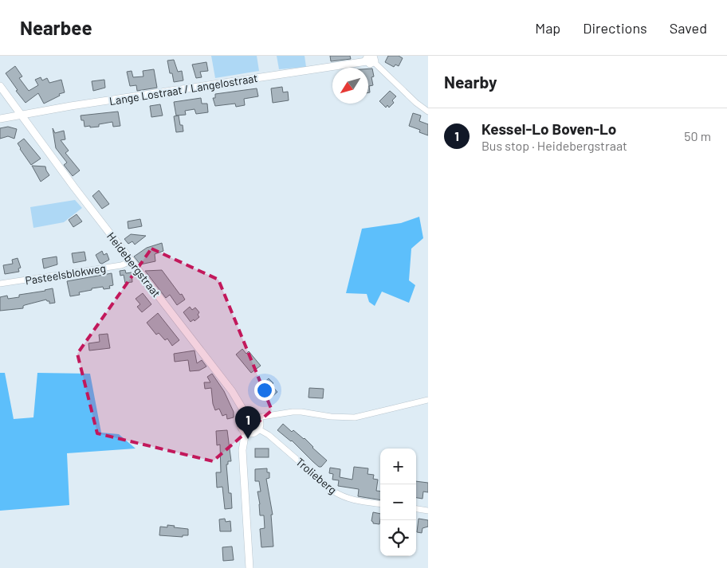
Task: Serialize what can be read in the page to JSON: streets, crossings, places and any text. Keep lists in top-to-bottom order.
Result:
{
  "streets": {
    "street": [
      "Lange Lostraat / Langelostraat",
      "Heidebergstraat",
      "Pasteelsblokweg",
      "Trolieberg"
    ]
  },
  "crossings": [
    ["Lange Lostraat / Langelostraat", "Heidebergstraat"],
    ["Heidebergstraat", "Pasteelsblokweg"],
    ["Heidebergstraat", "Trolieberg"]
  ],
  "north": "bottom left",
  "page": {
    "header": "Nearbee",
    "nav": ["Map", "Directions", "Saved"],
    "heading": "Nearby",
    "list": [
      {
        "mark": "1",
        "name": "Kessel-Lo Boven-Lo",
        "note": "Bus stop · Heidebergstraat",
        "value": "50 m"
      }
    ],
    "pins": "1",
    "map_buttons": ["+", "−"]
  }
}
